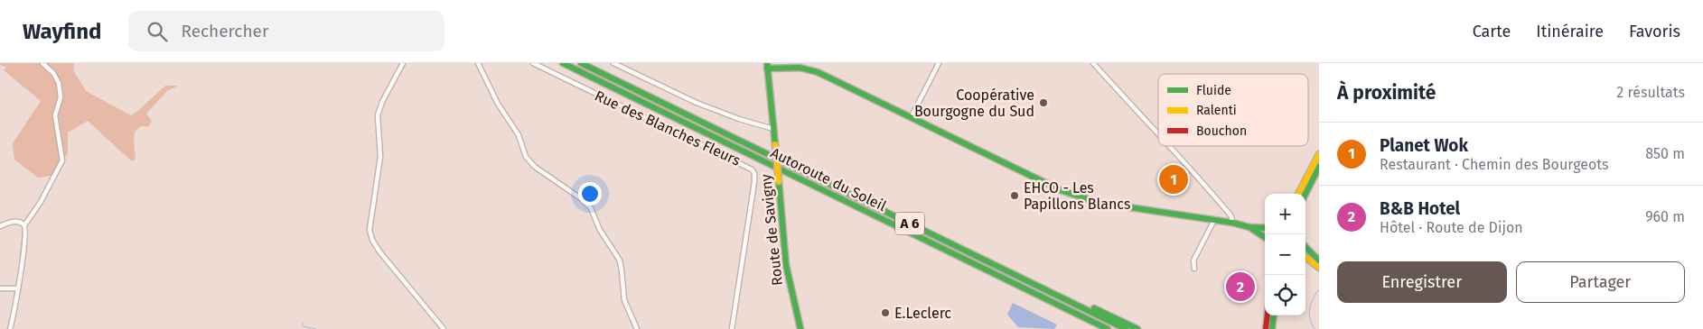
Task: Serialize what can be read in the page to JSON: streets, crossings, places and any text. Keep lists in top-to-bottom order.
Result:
{
  "streets": {
    "main road": ["Autoroute du Soleil", "A 6", "Route de Savigny"],
    "street": ["Rue des Blanches Fleurs"]
  },
  "places": ["Coopérative Bourgogne du Sud", "EHCO - Les Papillons Blancs", "E.Leclerc"],
  "legend": ["Fluide", "Ralenti", "Bouchon"],
  "page": {
    "header": "Wayfind",
    "search": "Rechercher",
    "nav": ["Carte", "Itinéraire", "Favoris"],
    "heading": ["À proximité", "2 résultats"],
    "list": [
      {
        "mark": "1",
        "name": "Planet Wok",
        "note": "Restaurant · Chemin des Bourgeots",
        "value": "850 m"
      },
      {
        "mark": "2",
        "name": "B&B Hotel",
        "note": "Hôtel · Route de Dijon",
        "value": "960 m"
      }
    ],
    "pins": ["1", "2"],
    "map_buttons": ["+", "−"],
    "buttons": ["Enregistrer", "Partager"]
  }
}
